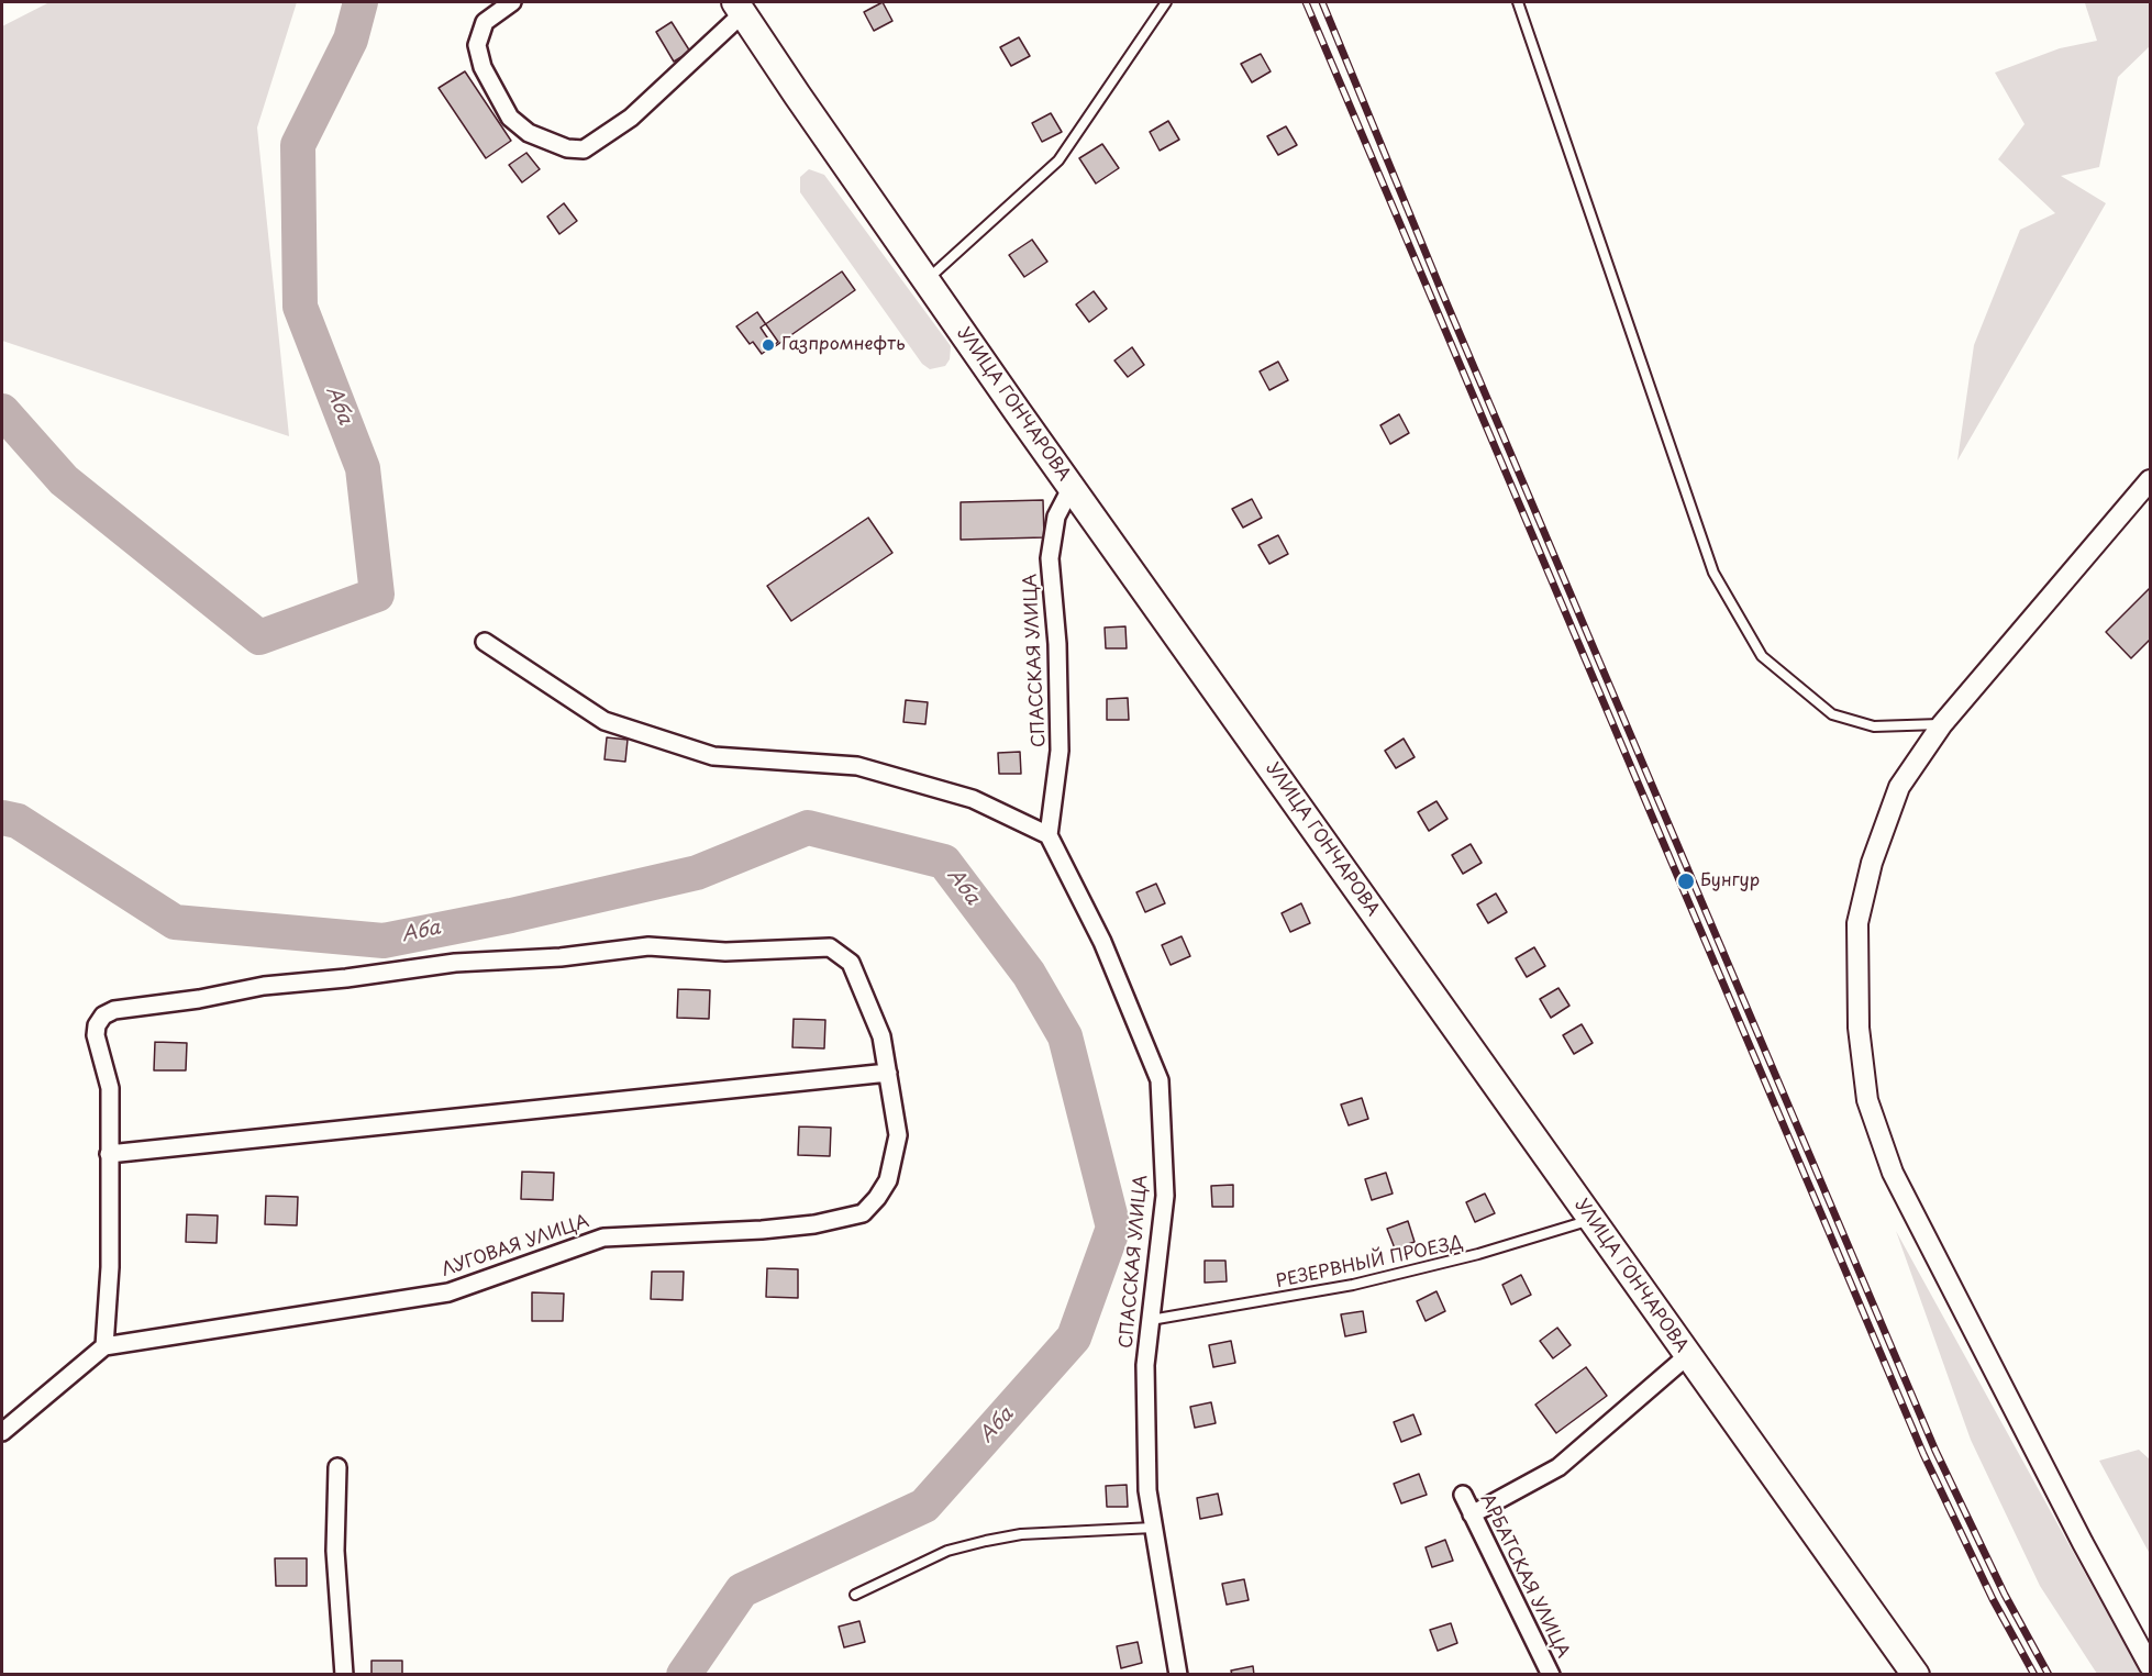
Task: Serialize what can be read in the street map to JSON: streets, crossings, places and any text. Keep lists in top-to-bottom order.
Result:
{
  "streets": {
    "main road": ["УЛИЦА ГОНЧАРОВА"],
    "street": ["СПАССКАЯ УЛИЦА", "ЛУГОВАЯ УЛИЦА", "АРБАТСКАЯ УЛИЦА"],
    "lane": ["РЕЗЕРВНЫЙ ПРОЕЗД"]
  },
  "crossings": [
    ["УЛИЦА ГОНЧАРОВА", "СПАССКАЯ УЛИЦА"],
    ["УЛИЦА ГОНЧАРОВА", "РЕЗЕРВНЫЙ ПРОЕЗД"],
    ["СПАССКАЯ УЛИЦА", "РЕЗЕРВНЫЙ ПРОЕЗД"]
  ],
  "water": ["Аба"],
  "places": ["Газпромнефть", "Бунгур"]
}
